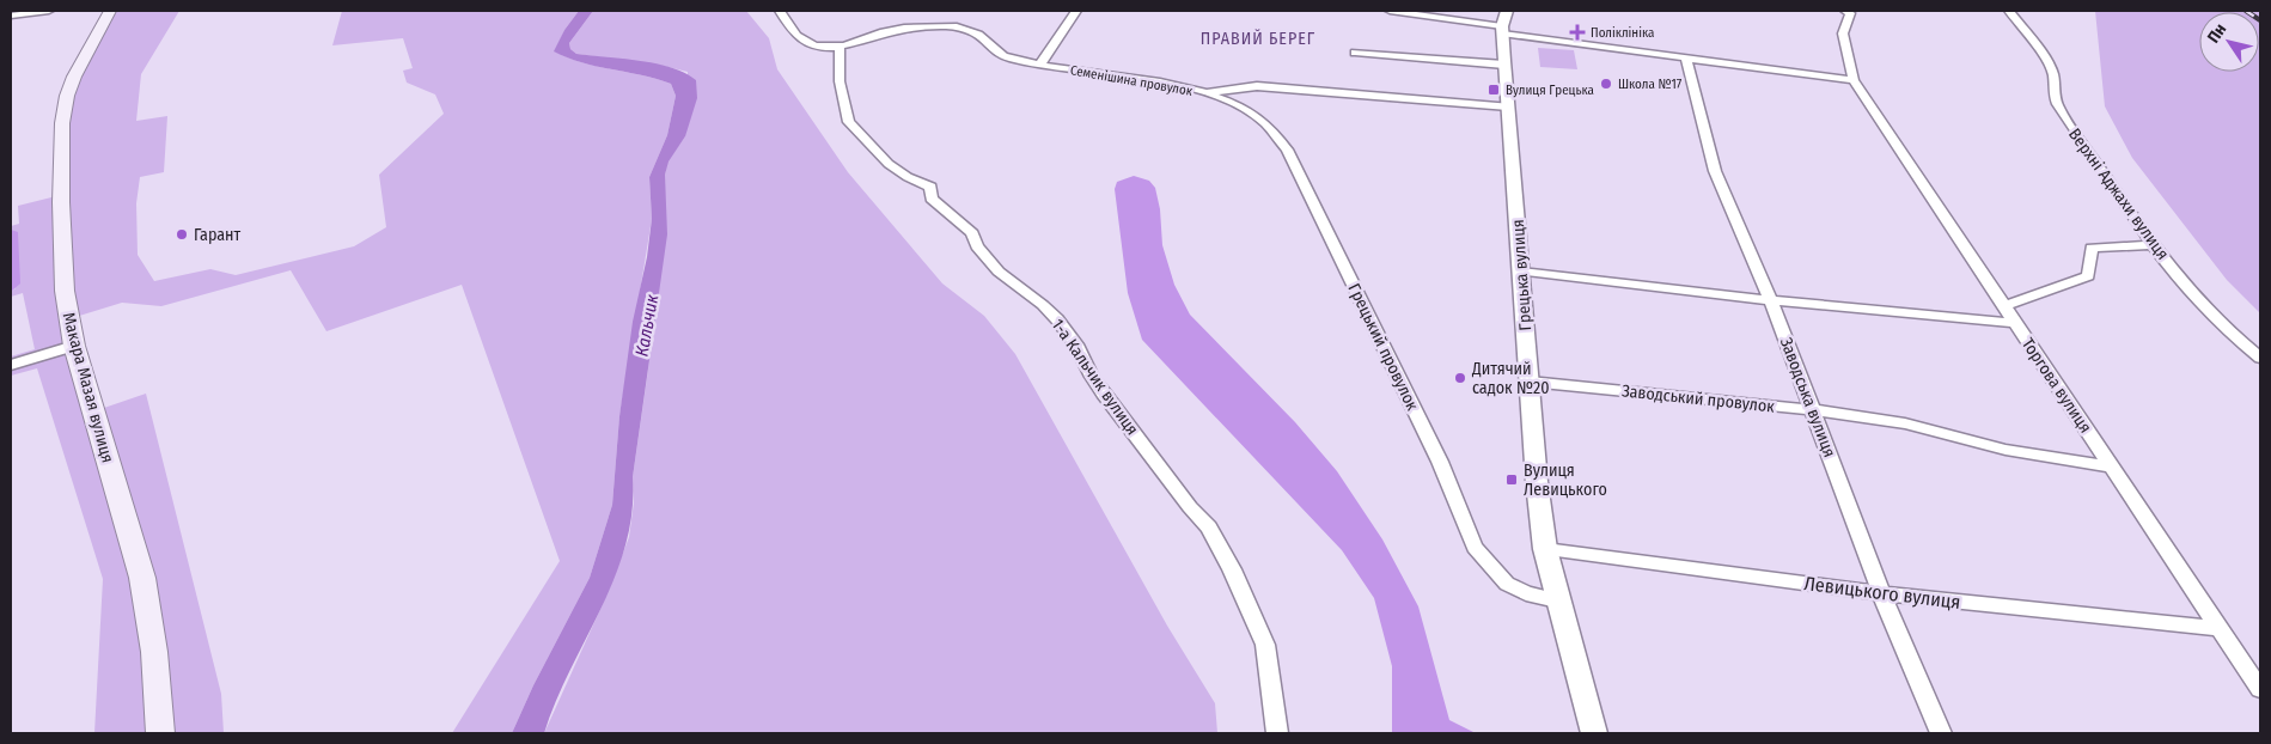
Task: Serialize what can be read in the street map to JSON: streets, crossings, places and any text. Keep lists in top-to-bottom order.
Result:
{
  "streets": {
    "main road": ["Макара Мазая вулиця"],
    "street": [
      "Семенішина провулок",
      "Верхні Аджахи вулиця",
      "Грецька вулиця",
      "Грецький провулок",
      "1-а Кальчик вулиця",
      "Торгова вулиця",
      "Заводська вулиця",
      "Заводський провулок",
      "Левицького вулиця"
    ]
  },
  "crossings": [
    ["Семенішина провулок", "Грецька вулиця"],
    ["Семенішина провулок", "Грецький провулок"],
    ["Семенішина провулок", "1-а Кальчик вулиця"],
    ["Грецька вулиця", "Грецький провулок"],
    ["Грецька вулиця", "Заводський провулок"],
    ["Грецька вулиця", "Левицького вулиця"],
    ["Торгова вулиця", "Заводський провулок"],
    ["Торгова вулиця", "Левицького вулиця"],
    ["Заводська вулиця", "Заводський провулок"],
    ["Заводська вулиця", "Левицького вулиця"]
  ],
  "districts": ["ПРАВИЙ БЕРЕГ"],
  "water": ["Кальчик"],
  "places": {
    "health": ["Поліклініка"],
    "other": ["Школа №17", "Гарант", "Дитячий садок №20"],
    "transit": ["Вулиця Грецька", "Вулиця Левицького"]
  },
  "north": "top left"
}
